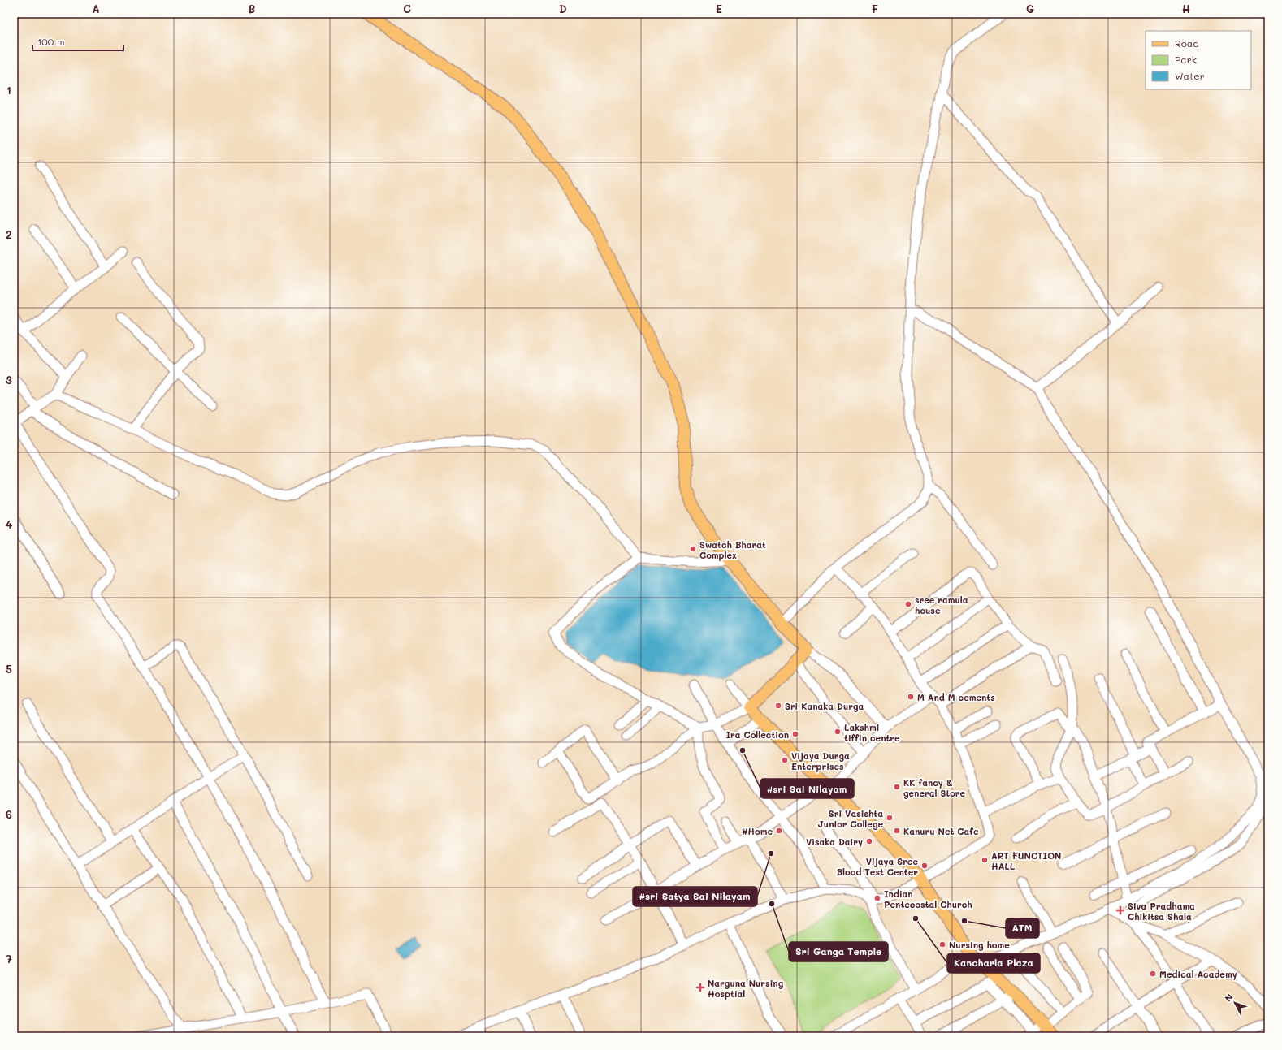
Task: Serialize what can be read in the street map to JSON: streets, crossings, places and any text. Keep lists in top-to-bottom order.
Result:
{
  "places": {
    "other": [
      "Swatch Bharat Complex",
      "sree ramula house",
      "M And M cements",
      "Sri Kanaka Durga",
      "Lakshmi tiffin centre",
      "Ira Collection",
      "#sri Sai Nilayam",
      "Vijaya Durga Enterprises",
      "KK fancy & general Store",
      "Sri Vasishta Junior College",
      "#Home",
      "Kanuru Net Cafe",
      "Visaka Dairy",
      "#sri Satya Sai Nilayam",
      "ART FUNCTION HALL",
      "Vijaya Sree Blood Test Center",
      "Indian Pentecostal Church",
      "Sri Ganga Temple",
      "Kancharla Plaza",
      "ATM",
      "Nursing home",
      "Medical Academy"
    ],
    "health": ["Siva Pradhama Chikitsa Shala", "Narguna Nursing Hosptial"]
  },
  "legend": ["Road", "Park", "Water"],
  "scale_bar": "100 m",
  "north": "top left",
  "grid": {
    "columns": [
      "A",
      "B",
      "C",
      "D",
      "E",
      "F",
      "G",
      "H"
    ],
    "rows": [
      "1",
      "2",
      "3",
      "4",
      "5",
      "6",
      "7"
    ]
  }
}
